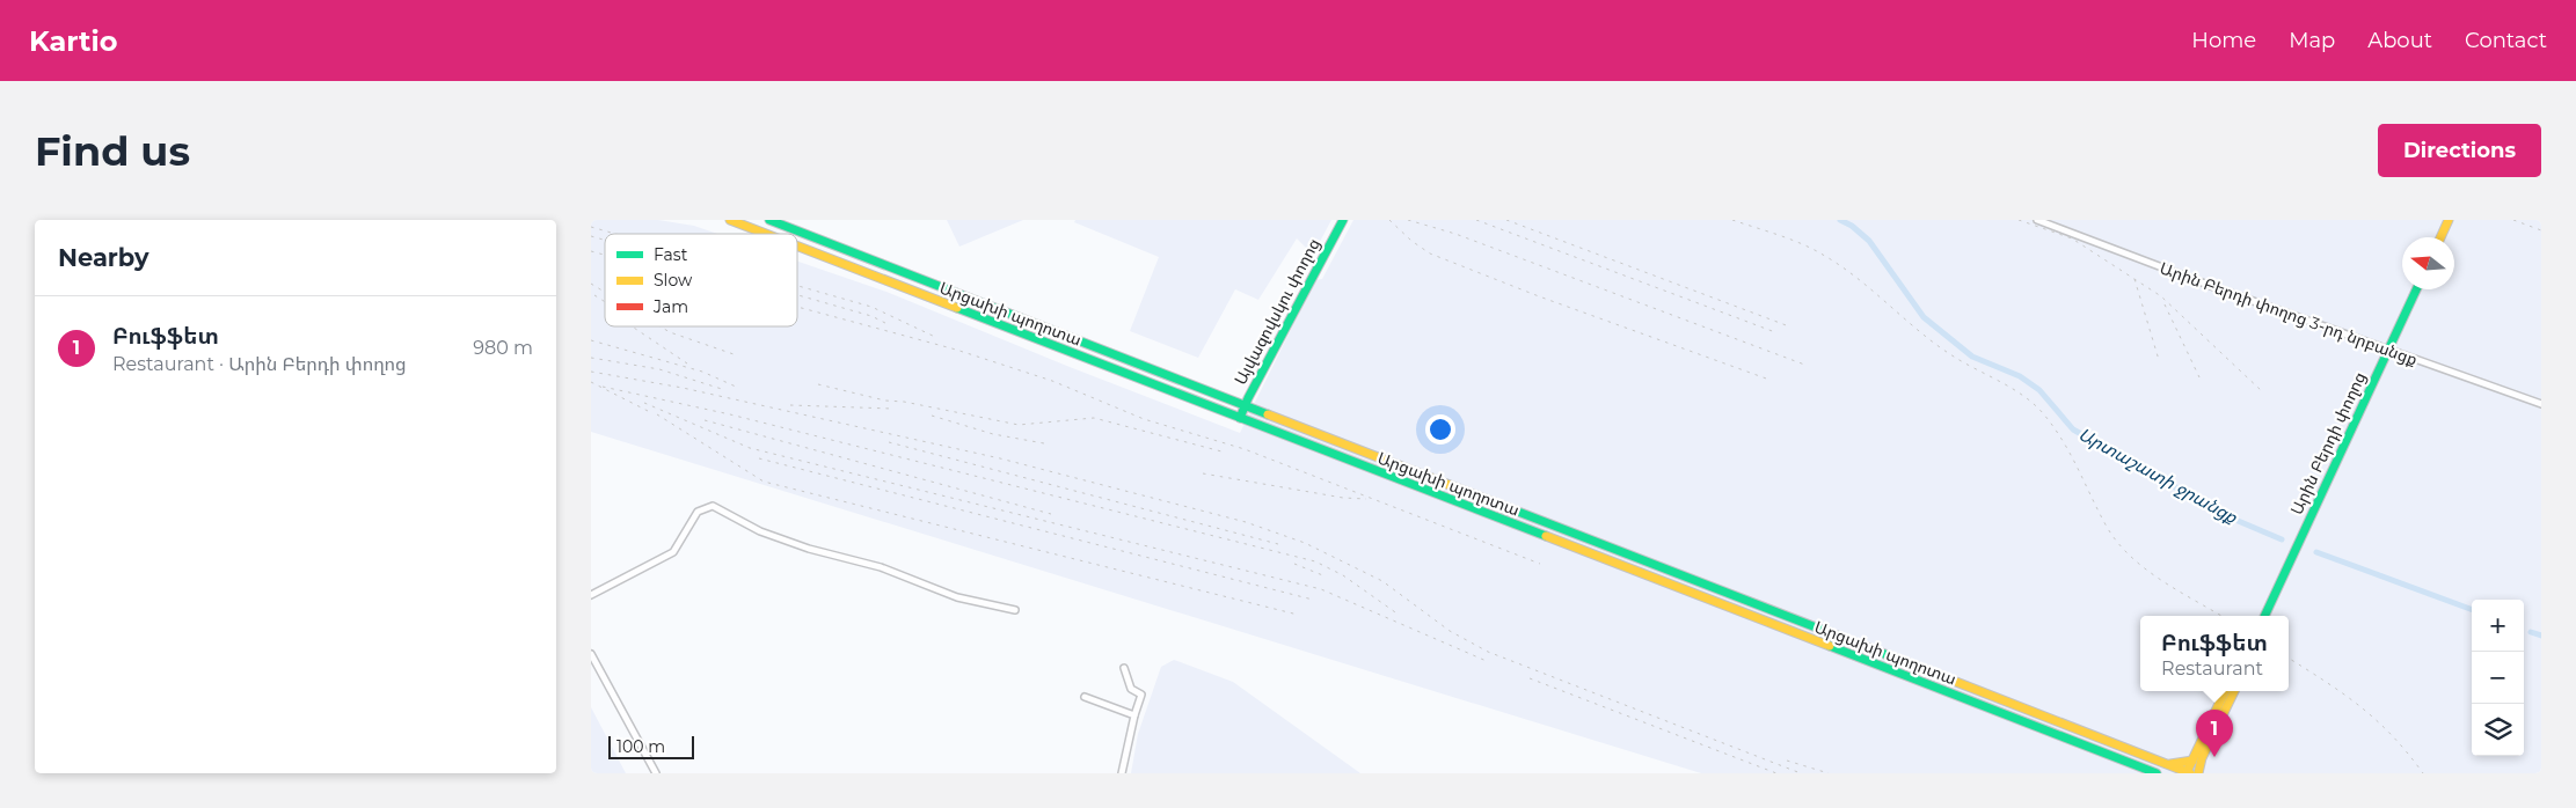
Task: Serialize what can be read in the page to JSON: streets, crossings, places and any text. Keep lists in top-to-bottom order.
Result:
{
  "streets": {
    "main road": ["Այվազովսկու փողոց", "Արցախի պողոտա", "Արին Բերդի փողոց"],
    "street": ["Արին Բերդի փողոց 3-րդ նրբանցք"]
  },
  "crossings": [
    ["Այվազովսկու փողոց", "Արցախի պողոտա"],
    ["Արին Բերդի փողոց 3-րդ նրբանցք", "Արին Բերդի փողոց"]
  ],
  "water": ["Արտաշատի ջրանցք"],
  "legend": ["Fast", "Slow", "Jam"],
  "scale_bar": "100 m",
  "north": "left",
  "page": {
    "header": "Kartio",
    "nav": [
      "Home",
      "Map",
      "About",
      "Contact"
    ],
    "buttons": "Directions",
    "title": "Find us",
    "heading": "Nearby",
    "list": [
      {
        "mark": "1",
        "name": "Բուֆֆետ",
        "note": "Restaurant · Արին Բերդի փողոց",
        "value": "980 m"
      }
    ],
    "map_buttons": ["+", "−"],
    "popup": ["Բուֆֆետ", "Restaurant"],
    "pins": "1",
    "scale": "100 m"
  }
}
